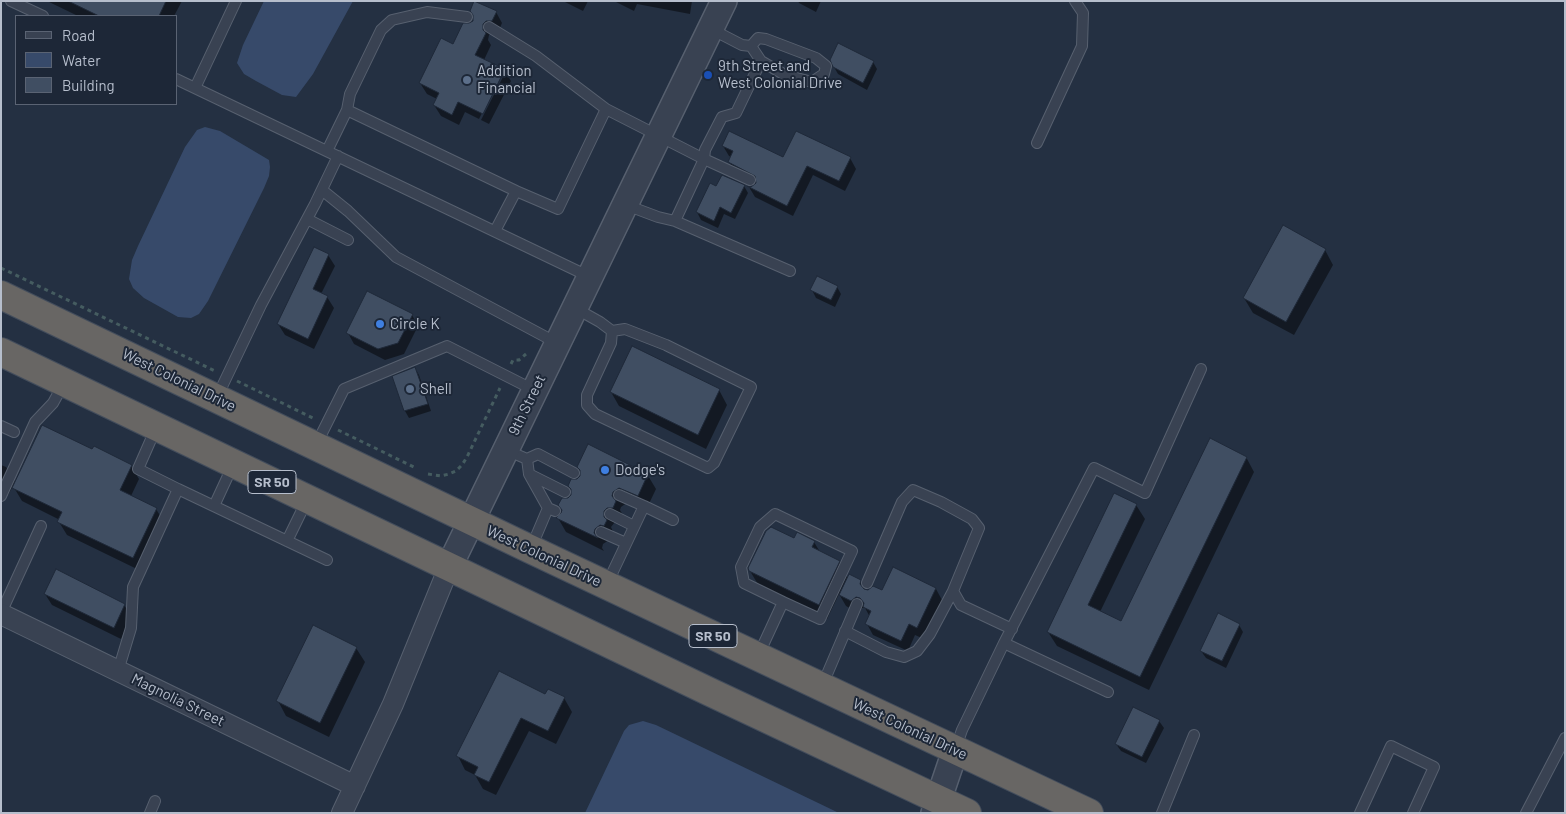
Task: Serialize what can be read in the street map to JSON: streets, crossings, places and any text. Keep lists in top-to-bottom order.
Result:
{
  "streets": {
    "highway": ["West Colonial Drive", "SR 50"],
    "street": ["9th Street", "Magnolia Street"]
  },
  "crossings": [
    ["West Colonial Drive", "9th Street"],
    ["9th Street", "SR 50"],
    ["9th Street", "Magnolia Street"]
  ],
  "places": [
    "9th Street and West Colonial Drive",
    "Addition Financial",
    "Circle K",
    "Shell",
    "Dodge's"
  ],
  "legend": ["Road", "Water", "Building"]
}
